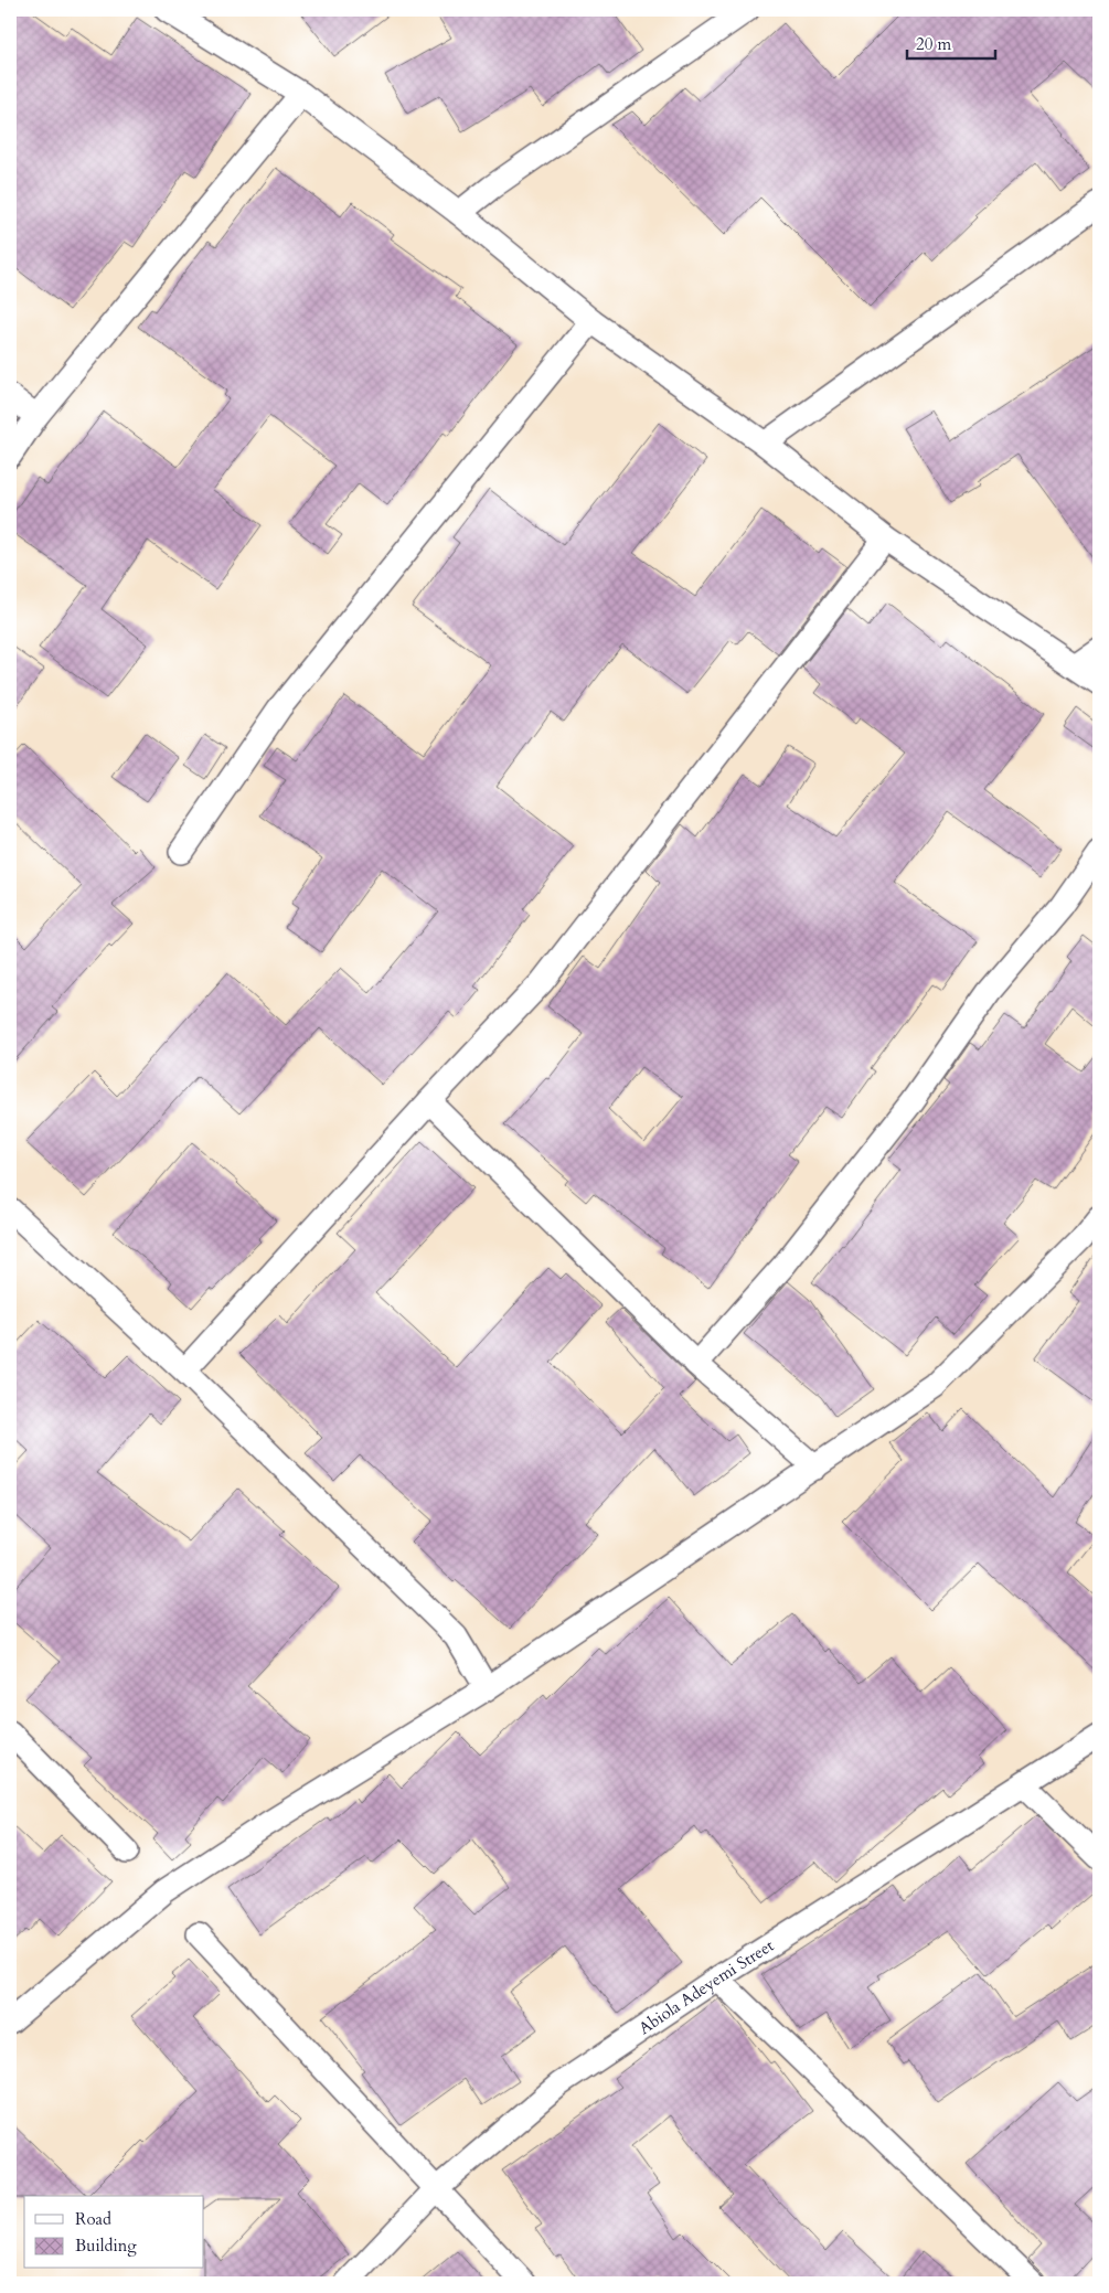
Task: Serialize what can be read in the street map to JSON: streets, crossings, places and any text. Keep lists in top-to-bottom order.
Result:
{
  "streets": {
    "street": ["Abiola Adeyemi Street"]
  },
  "legend": ["Road", "Building"],
  "scale_bar": "20 m"
}
